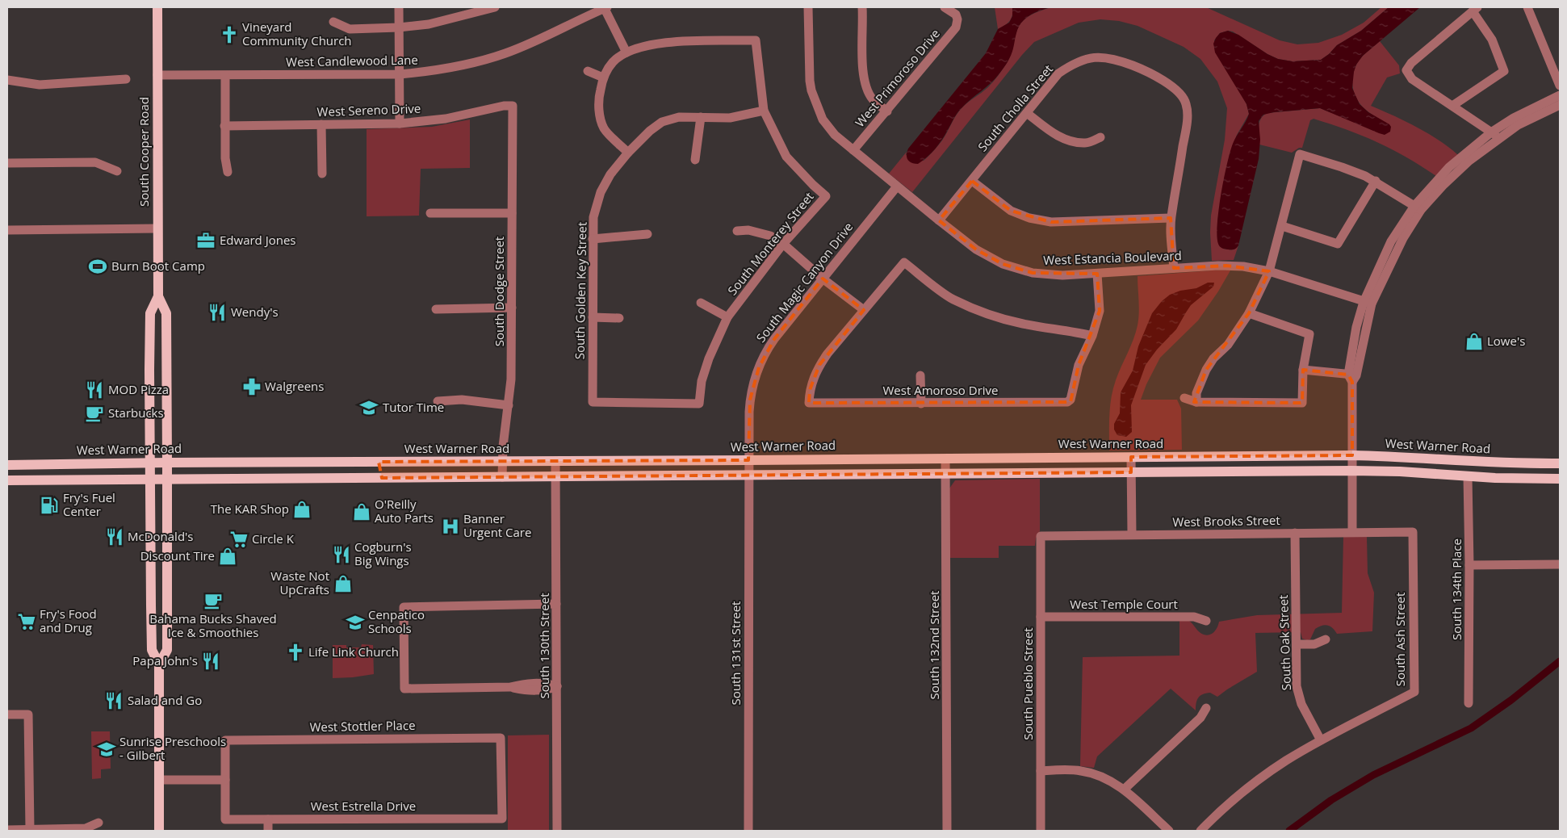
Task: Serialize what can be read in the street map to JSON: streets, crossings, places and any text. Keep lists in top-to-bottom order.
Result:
{
  "streets": {
    "main road": ["South Cooper Road", "West Warner Road"],
    "street": [
      "West Candlewood Lane",
      "West Primoroso Drive",
      "South Cholla Street",
      "West Sereno Drive",
      "South Monterey Street",
      "West Estancia Boulevard",
      "South Magic Canyon Drive",
      "South Golden Key Street",
      "South Dodge Street",
      "West Amoroso Drive",
      "West Brooks Street",
      "South 134th Place",
      "West Temple Court",
      "South Ash Street",
      "South Oak Street",
      "South 132nd Street",
      "South 130th Street",
      "South 131st Street",
      "South Pueblo Street",
      "West Stottler Place",
      "West Estrella Drive"
    ]
  },
  "crossings": [
    ["West Candlewood Lane", "South Cooper Road"],
    ["West Primoroso Drive", "West Estancia Boulevard"],
    ["South Cholla Street", "West Estancia Boulevard"],
    ["West Sereno Drive", "South Dodge Street"],
    ["South Cooper Road", "West Warner Road"],
    ["South Monterey Street", "South Golden Key Street"],
    ["West Estancia Boulevard", "South Magic Canyon Drive"],
    ["South Magic Canyon Drive", "West Warner Road"],
    ["South Magic Canyon Drive", "South 131st Street"],
    ["South Dodge Street", "West Warner Road"],
    ["West Warner Road", "South 132nd Street"],
    ["West Warner Road", "South 130th Street"],
    ["West Brooks Street", "South Ash Street"],
    ["West Brooks Street", "South Oak Street"],
    ["West Brooks Street", "South Pueblo Street"],
    ["West Temple Court", "South Pueblo Street"],
    ["South Ash Street", "South Oak Street"],
    ["West Stottler Place", "West Estrella Drive"]
  ],
  "places": {
    "church": ["Vineyard Community Church", "Life Link Church"],
    "office": ["Edward Jones"],
    "sports": ["Burn Boot Camp"],
    "restaurant": [
      "Wendy's",
      "MOD Pizza",
      "McDonald's",
      "Cogburn's Big Wings",
      "Papa John's",
      "Salad and Go"
    ],
    "shop": [
      "Lowe's",
      "The KAR Shop",
      "O'Reilly Auto Parts",
      "Discount Tire",
      "Waste Not UpCrafts"
    ],
    "pharmacy": ["Walgreens"],
    "school or university": ["Tutor Time", "Cenpatico Schools", "Sunrise Preschools - Gilbert"],
    "cafe": ["Starbucks", "Bahama Bucks Shaved Ice & Smoothies"],
    "fuel station": ["Fry's Fuel Center"],
    "hospital": ["Banner Urgent Care"],
    "supermarket": ["Circle K", "Fry's Food and Drug"]
  }
}
